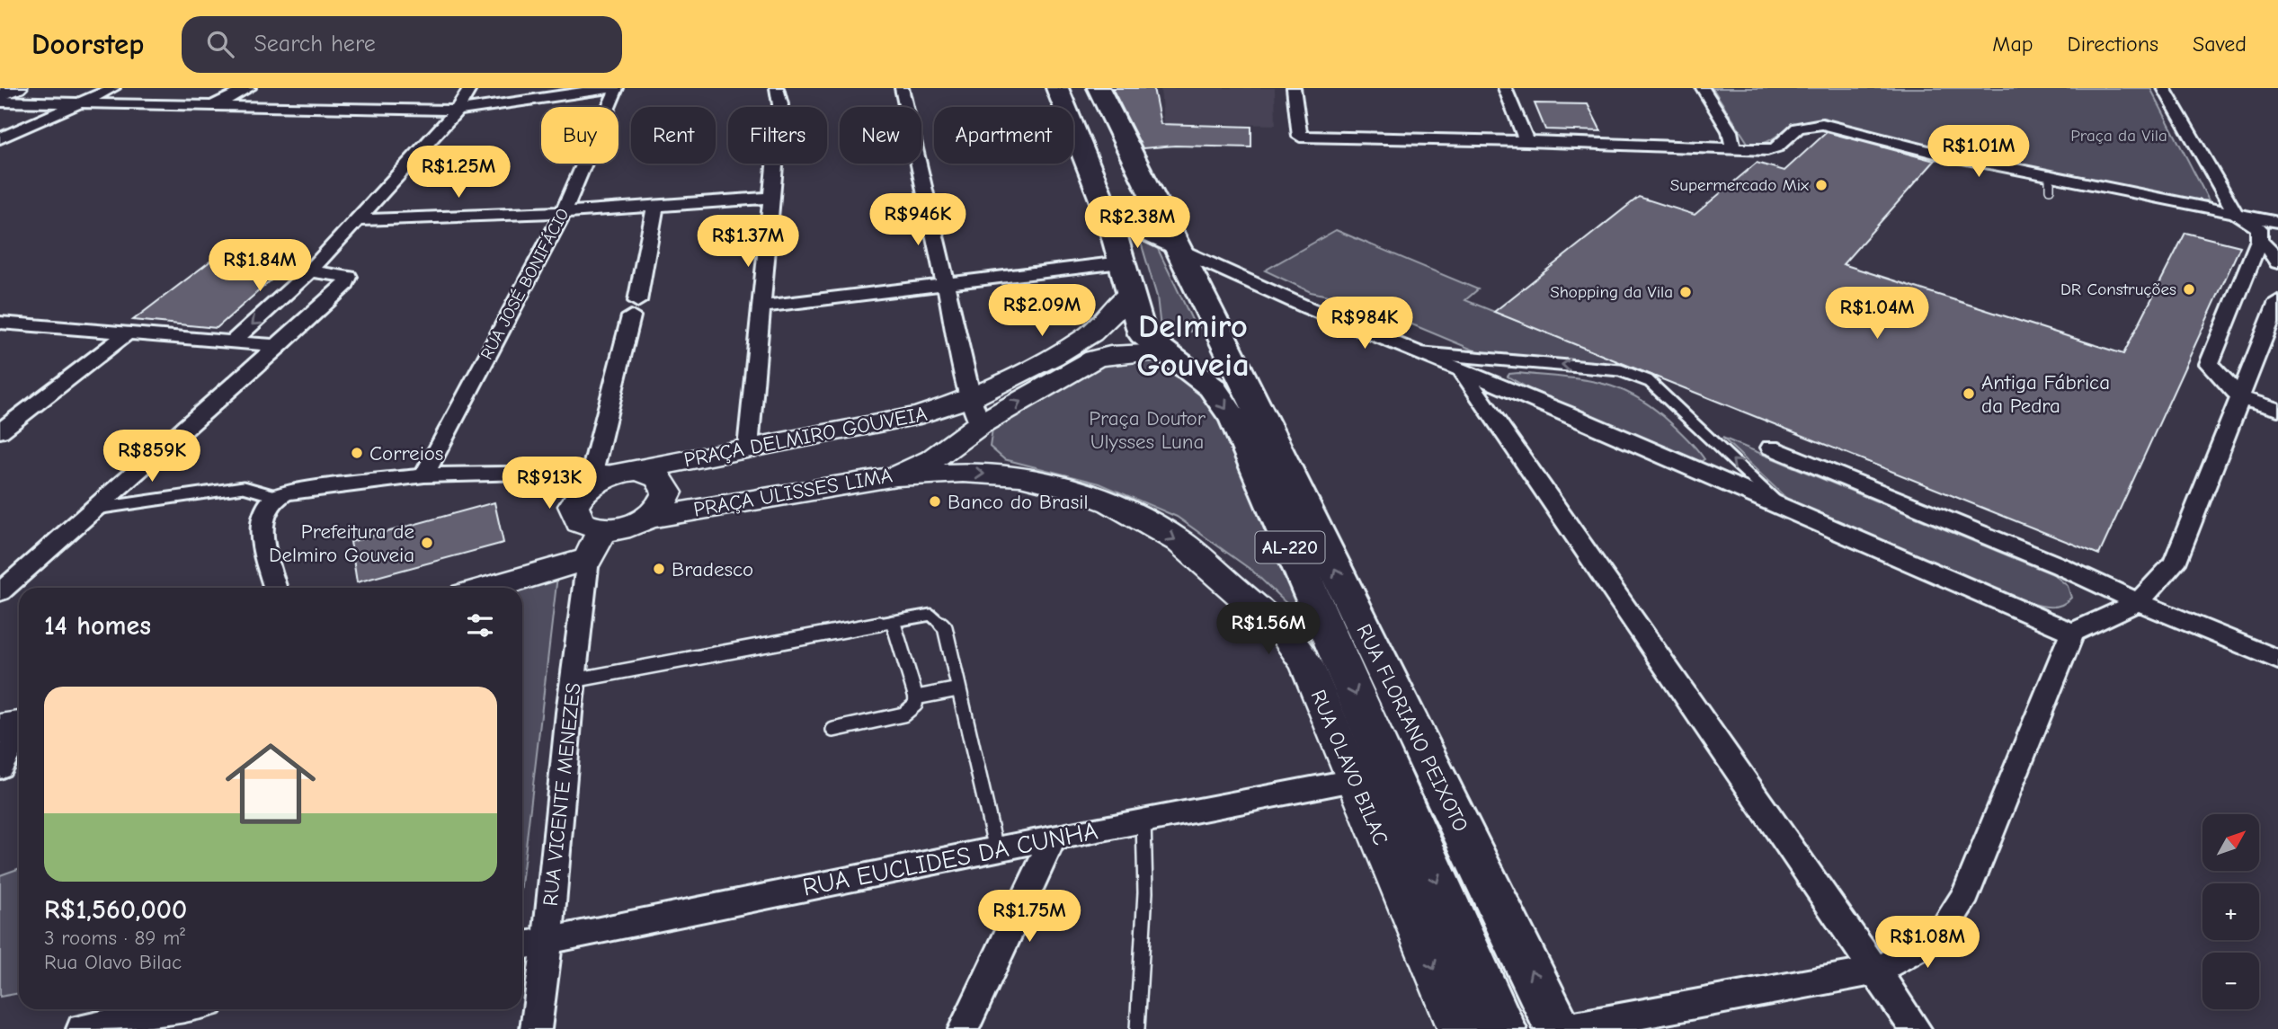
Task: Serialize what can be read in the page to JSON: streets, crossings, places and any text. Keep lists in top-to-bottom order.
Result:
{
  "streets": {
    "highway": ["AL-220", "RUA FLORIANO PEIXOTO"],
    "street": [
      "RUA JOSÉ BONIFÁCIO",
      "PRAÇA DELMIRO GOUVEIA",
      "PRAÇA ULISSES LIMA",
      "RUA OLAVO BILAC",
      "RUA VICENTE MENEZES",
      "RUA EUCLIDES DA CUNHA"
    ]
  },
  "crossings": [
    ["PRAÇA DELMIRO GOUVEIA", "PRAÇA ULISSES LIMA"],
    ["PRAÇA ULISSES LIMA", "AL-220"],
    ["PRAÇA ULISSES LIMA", "RUA OLAVO BILAC"],
    ["RUA OLAVO BILAC", "RUA EUCLIDES DA CUNHA"],
    ["RUA VICENTE MENEZES", "RUA EUCLIDES DA CUNHA"]
  ],
  "one_way": ["AL-220", "RUA FLORIANO PEIXOTO"],
  "districts": ["Delmiro Gouveia"],
  "parks": ["Praça da Vila", "Praça Doutor Ulysses Luna"],
  "places": [
    "Supermercado Mix",
    "DR Construções",
    "Shopping da Vila",
    "Antiga Fábrica da Pedra",
    "Correios",
    "Banco do Brasil",
    "Prefeitura de Delmiro Gouveia",
    "Bradesco"
  ],
  "north": "top right",
  "page": {
    "header": "Doorstep",
    "search": "Search here",
    "nav": ["Map", "Directions", "Saved"],
    "chip": [
      "Buy",
      "Rent",
      "Filters",
      "New",
      "Apartment"
    ],
    "price": [
      "R$1.01M",
      "R$1.25M",
      "R$946K",
      "R$2.38M",
      "R$1.37M",
      "R$1.84M",
      "R$2.09M",
      "R$1.04M",
      "R$984K",
      "R$859K",
      "R$913K",
      "R$1.56M",
      "R$1.75M",
      "R$1.08M"
    ],
    "heading": "14 homes",
    "list": [
      {
        "name": "R$1,560,000",
        "note": "3 rooms · 89 m² · Rua Olavo Bilac"
      }
    ],
    "map_buttons": ["+", "−"]
  }
}
